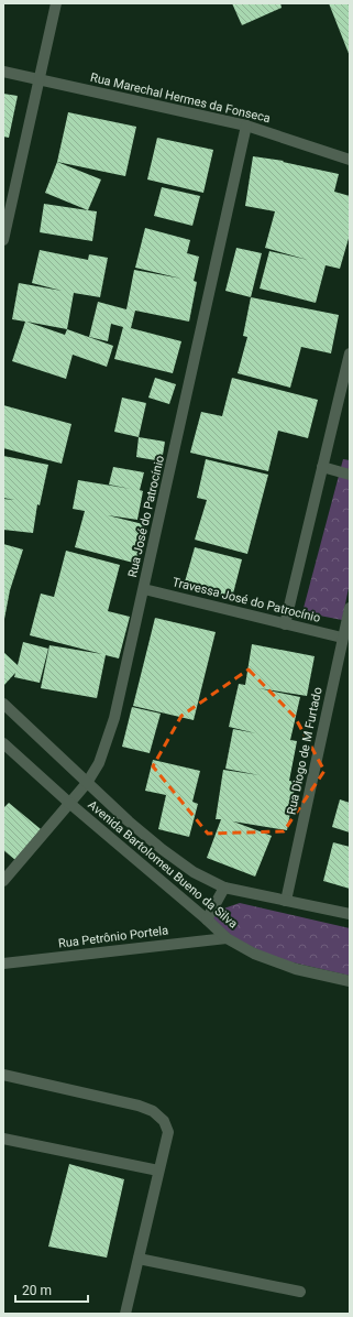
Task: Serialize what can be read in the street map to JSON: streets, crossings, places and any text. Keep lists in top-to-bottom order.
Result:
{
  "streets": {
    "street": [
      "Rua Marechal Hermes da Fonseca",
      "Rua José do Patrocínio",
      "Travessa José do Patrocínio",
      "Rua Diogo de M Furtado",
      "Avenida Bartolomeu Bueno da Silva",
      "Rua Petrônio Portela"
    ]
  },
  "crossings": [
    ["Rua Marechal Hermes da Fonseca", "Rua José do Patrocínio"],
    ["Rua José do Patrocínio", "Travessa José do Patrocínio"],
    ["Rua José do Patrocínio", "Avenida Bartolomeu Bueno da Silva"],
    ["Travessa José do Patrocínio", "Rua Diogo de M Furtado"],
    ["Rua Diogo de M Furtado", "Avenida Bartolomeu Bueno da Silva"],
    ["Avenida Bartolomeu Bueno da Silva", "Rua Petrônio Portela"]
  ],
  "scale_bar": "20 m"
}
